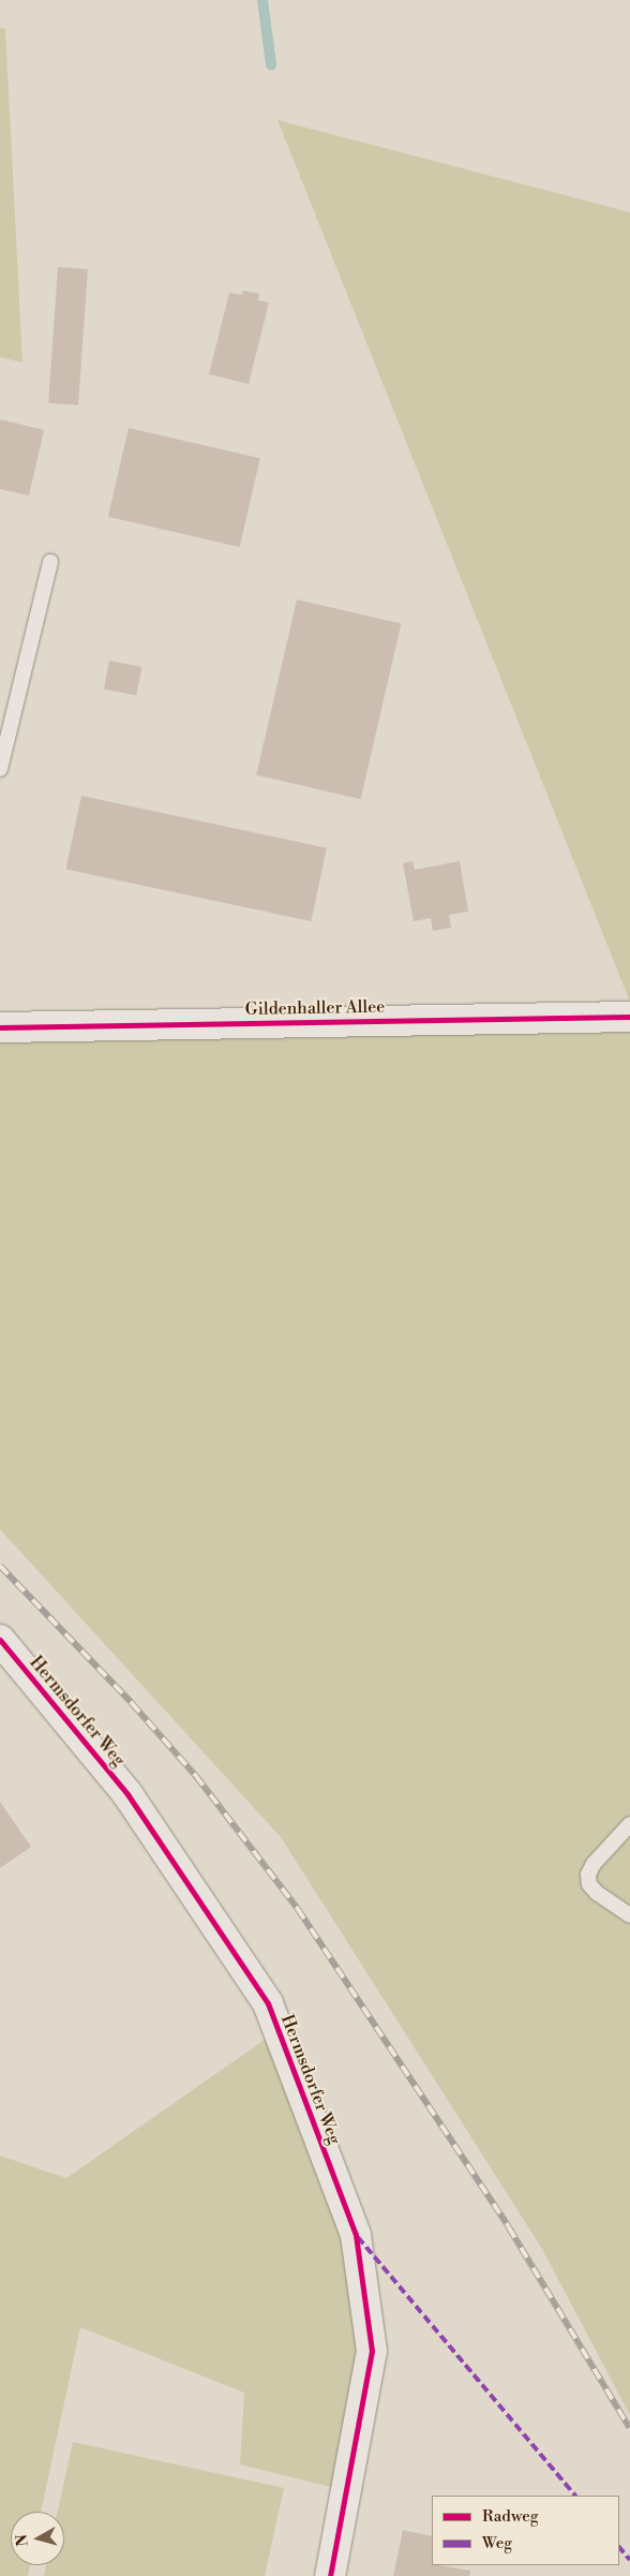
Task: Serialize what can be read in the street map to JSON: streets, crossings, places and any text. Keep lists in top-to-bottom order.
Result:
{
  "streets": {
    "street": ["Gildenhaller Allee", "Hermsdorfer Weg"]
  },
  "legend": ["Radweg", "Weg"],
  "north": "left"
}
